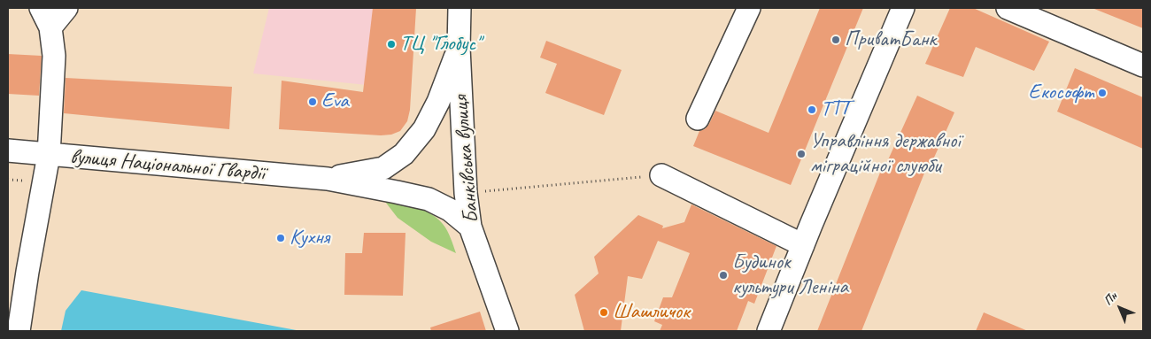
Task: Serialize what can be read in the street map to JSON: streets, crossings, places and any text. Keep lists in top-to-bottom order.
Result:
{
  "streets": {
    "street": ["Банківська вулиця", "вулиця Національної Гвардії"]
  },
  "places": [
    "ПриватБанк",
    "ТЦ \"Глобус\"",
    "Екософт",
    "Eva",
    "ТТТ",
    "Управління державної міграційної слуюби",
    "Кухня",
    "Будинок культури Леніна",
    "Шашличок"
  ],
  "north": "top left"
}
